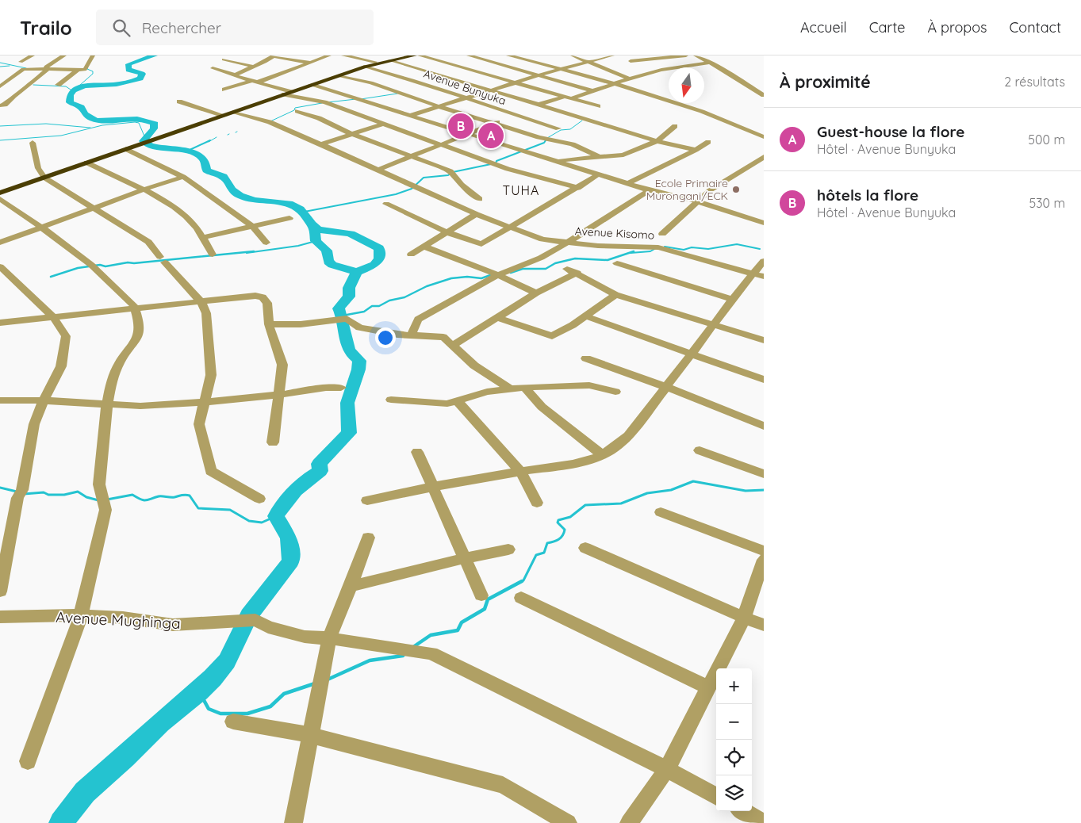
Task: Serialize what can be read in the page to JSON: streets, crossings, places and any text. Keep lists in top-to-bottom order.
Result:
{
  "streets": {
    "street": ["Avenue Bunyuka", "Avenue Kisomo", "Avenue Mughinga"]
  },
  "districts": ["TUHA"],
  "places": ["Ecole Primaire Murongani/ECK"],
  "north": "bottom",
  "page": {
    "header": "Trailo",
    "search": "Rechercher",
    "nav": [
      "Accueil",
      "Carte",
      "À propos",
      "Contact"
    ],
    "heading": ["À proximité", "2 résultats"],
    "list": [
      {
        "mark": "A",
        "name": "Guest-house la flore",
        "note": "Hôtel · Avenue Bunyuka",
        "value": "500 m"
      },
      {
        "mark": "B",
        "name": "hôtels la flore",
        "note": "Hôtel · Avenue Bunyuka",
        "value": "530 m"
      }
    ],
    "pins": ["B", "A"],
    "map_buttons": ["+", "−"]
  }
}
